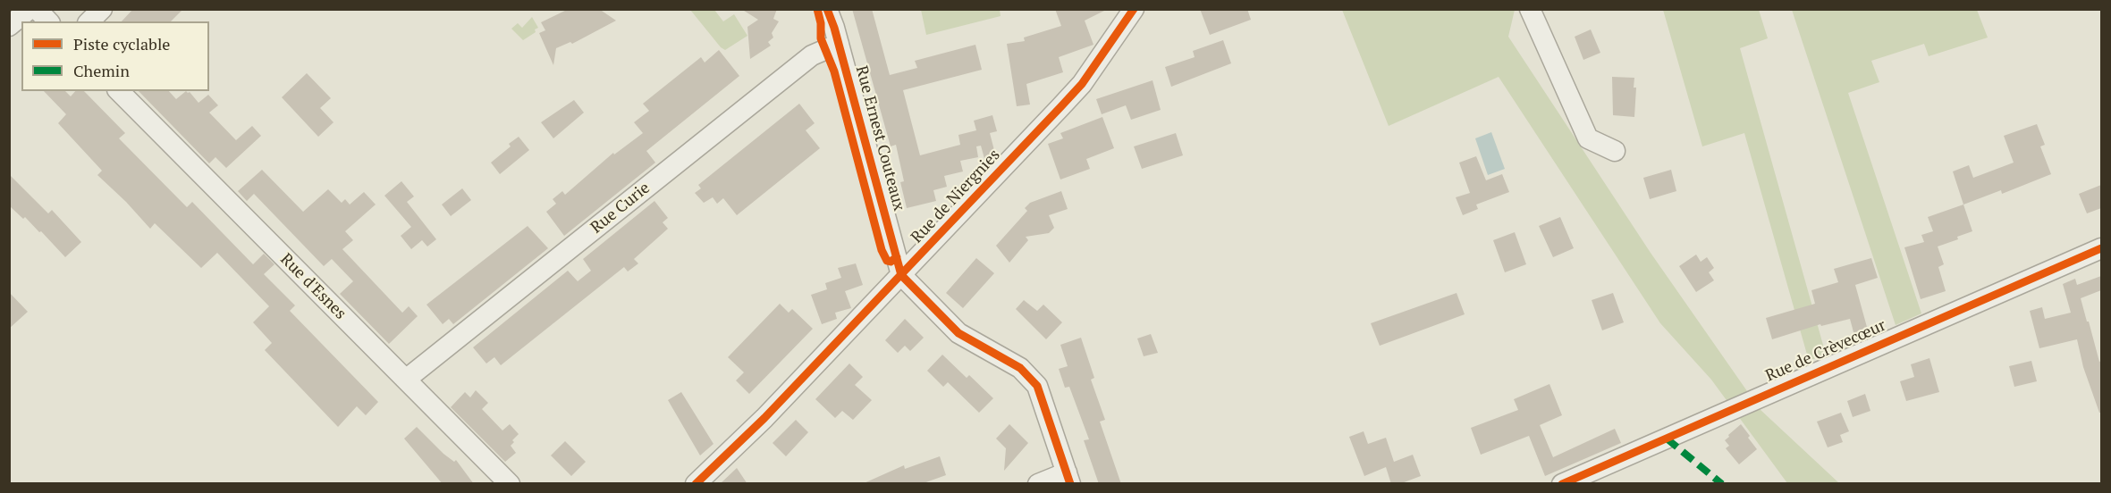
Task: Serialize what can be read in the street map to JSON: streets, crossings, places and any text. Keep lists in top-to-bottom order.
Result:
{
  "streets": {
    "street": [
      "Rue Ernest Couteaux",
      "Rue de Niergnies",
      "Rue Curie",
      "Rue d'Esnes",
      "Rue de Crèvecœur"
    ]
  },
  "crossings": [
    ["Rue Ernest Couteaux", "Rue de Niergnies"],
    ["Rue Ernest Couteaux", "Rue Curie"],
    ["Rue Curie", "Rue d'Esnes"]
  ],
  "legend": ["Piste cyclable", "Chemin"]
}
